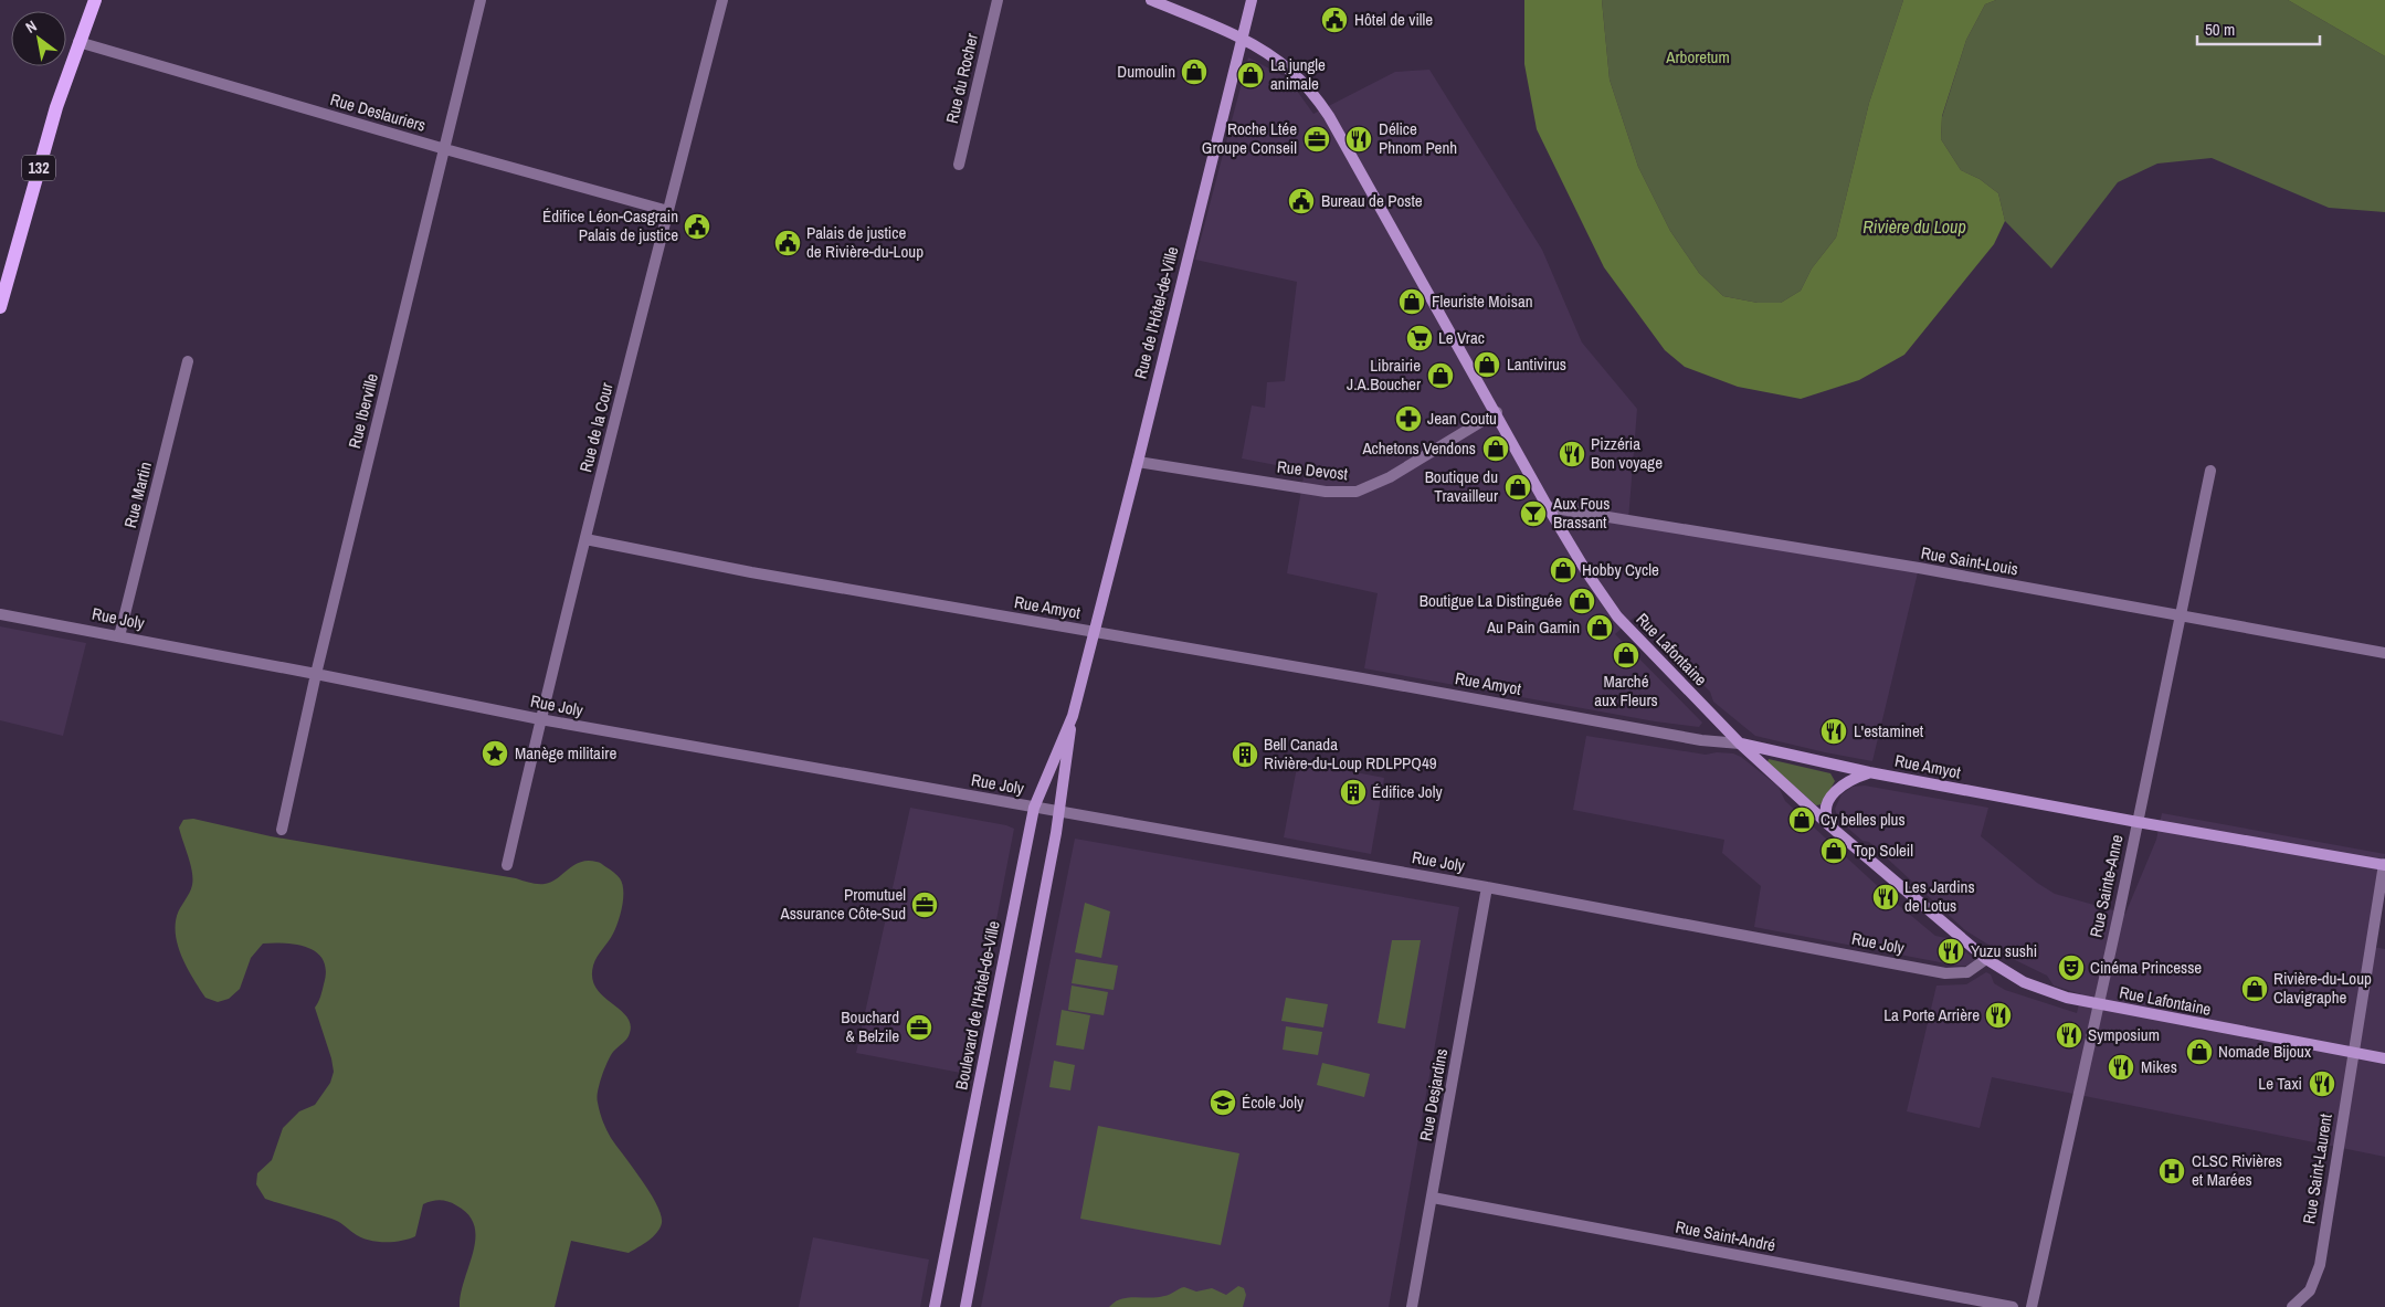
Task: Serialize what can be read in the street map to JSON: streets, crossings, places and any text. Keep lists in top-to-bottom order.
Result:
{
  "streets": {
    "main road": [
      "132",
      "Rue de l'Hôtel-de-Ville",
      "Rue Amyot",
      "Rue Lafontaine",
      "Boulevard de l'Hôtel-de-Ville"
    ],
    "street": [
      "Rue du Rocher",
      "Rue Deslauriers",
      "Rue Iberville",
      "Rue de la Cour",
      "Rue Devost",
      "Rue Martin",
      "Rue Saint-Louis",
      "Rue Joly",
      "Rue Sainte-Anne",
      "Rue Desjardins",
      "Rue Saint-Laurent",
      "Rue Saint-André"
    ]
  },
  "crossings": [
    ["Rue Deslauriers", "132"],
    ["Rue Deslauriers", "Rue Iberville"],
    ["Rue Deslauriers", "Rue de la Cour"],
    ["Rue de l'Hôtel-de-Ville", "Rue Devost"],
    ["Rue de l'Hôtel-de-Ville", "Rue Amyot"],
    ["Rue de l'Hôtel-de-Ville", "Rue Lafontaine"],
    ["Rue de l'Hôtel-de-Ville", "Boulevard de l'Hôtel-de-Ville"],
    ["Rue Iberville", "Rue Joly"],
    ["Rue de la Cour", "Rue Amyot"],
    ["Rue de la Cour", "Rue Joly"],
    ["Rue Devost", "Rue Lafontaine"],
    ["Rue Martin", "Rue Joly"],
    ["Rue Saint-Louis", "Rue Lafontaine"],
    ["Rue Saint-Louis", "Rue Sainte-Anne"],
    ["Rue Amyot", "Rue Lafontaine"],
    ["Rue Amyot", "Rue Sainte-Anne"],
    ["Rue Amyot", "Boulevard de l'Hôtel-de-Ville"],
    ["Rue Amyot", "Rue Saint-Laurent"],
    ["Rue Joly", "Rue Lafontaine"],
    ["Rue Joly", "Boulevard de l'Hôtel-de-Ville"],
    ["Rue Joly", "Rue Desjardins"],
    ["Rue Lafontaine", "Rue Sainte-Anne"],
    ["Rue Lafontaine", "Rue Saint-Laurent"],
    ["Rue Desjardins", "Rue Saint-André"]
  ],
  "water": ["Rivière du Loup"],
  "parks": ["Arboretum"],
  "places": {
    "public building": [
      "Hôtel de ville",
      "Bureau de Poste",
      "Édifice Léon-Casgrain Palais de justice",
      "Palais de justice de Rivière-du-Loup"
    ],
    "shop": [
      "Dumoulin",
      "La jungle animale",
      "Fleuriste Moisan",
      "Lantivirus",
      "Librairie J.A.Boucher",
      "Achetons Vendons",
      "Boutique du Travailleur",
      "Hobby Cycle",
      "Boutigue La Distinguée",
      "Au Pain Gamin",
      "Marché aux Fleurs",
      "Cy belles plus",
      "Top Soleil",
      "Rivière-du-Loup Clavigraphe",
      "Nomade Bijoux"
    ],
    "office": ["Roche Ltée Groupe Conseil", "Promutuel Assurance Côte-Sud", "Bouchard & Belzile"],
    "restaurant": [
      "Délice Phnom Penh",
      "Pizzéria Bon voyage",
      "L'estaminet",
      "Les Jardins de Lotus",
      "Yuzu sushi",
      "La Porte Arrière",
      "Symposium",
      "Mikes",
      "Le Taxi"
    ],
    "supermarket": ["Le Vrac"],
    "pharmacy": ["Jean Coutu"],
    "bar": ["Aux Fous Brassant"],
    "place": ["Manège militaire"],
    "building": ["Bell Canada Rivière-du-Loup RDLPPQ49", "Édifice Joly"],
    "theatre": ["Cinéma Princesse"],
    "school or university": ["École Joly"],
    "hospital": ["CLSC Rivières et Marées"]
  },
  "scale_bar": "50 m",
  "north": "top left"
}
